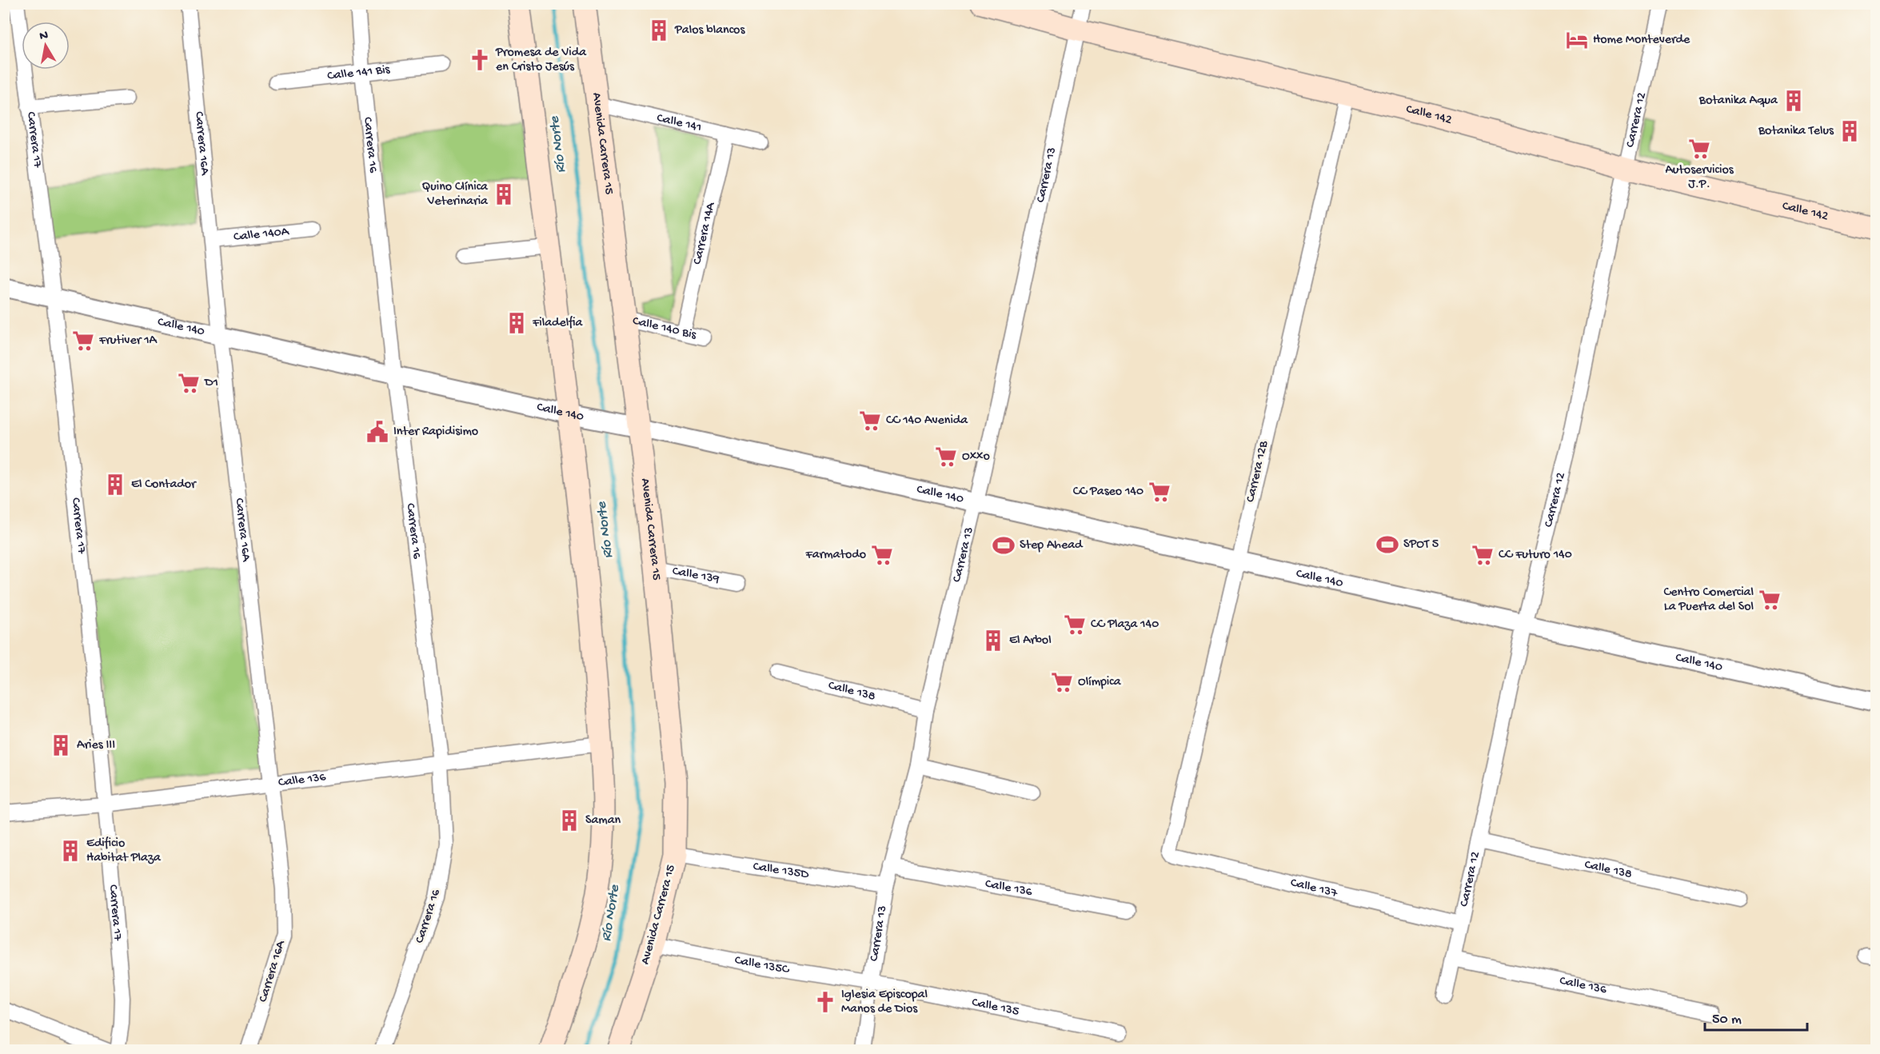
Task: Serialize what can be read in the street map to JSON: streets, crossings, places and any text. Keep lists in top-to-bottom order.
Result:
{
  "streets": {
    "main road": ["Calle 142", "Avenida Carrera 15"],
    "street": [
      "Calle 141 Bis",
      "Carrera 12",
      "Calle 141",
      "Carrera 17",
      "Carrera 16A",
      "Carrera 16",
      "Carrera 13",
      "Carrera 14A",
      "Calle 140A",
      "Calle 140",
      "Calle 140 Bis",
      "Carrera 12B",
      "Calle 139",
      "Calle 138",
      "Calle 136",
      "Calle 135D",
      "Calle 137",
      "Calle 135C",
      "Calle 135"
    ]
  },
  "crossings": [
    ["Calle 141 Bis", "Carrera 16"],
    ["Calle 142", "Carrera 12"],
    ["Calle 142", "Carrera 13"],
    ["Calle 142", "Carrera 12B"],
    ["Carrera 12", "Calle 140"],
    ["Carrera 12", "Calle 138"],
    ["Carrera 12", "Calle 136"],
    ["Carrera 12", "Calle 137"],
    ["Calle 141", "Avenida Carrera 15"],
    ["Calle 141", "Carrera 14A"],
    ["Carrera 17", "Calle 140"],
    ["Carrera 17", "Calle 136"],
    ["Carrera 16A", "Calle 140A"],
    ["Carrera 16A", "Calle 140"],
    ["Carrera 16A", "Calle 136"],
    ["Avenida Carrera 15", "Calle 140"],
    ["Avenida Carrera 15", "Calle 140 Bis"],
    ["Avenida Carrera 15", "Calle 139"],
    ["Avenida Carrera 15", "Calle 135D"],
    ["Avenida Carrera 15", "Calle 135C"],
    ["Carrera 16", "Calle 140"],
    ["Carrera 16", "Calle 136"],
    ["Carrera 13", "Calle 140"],
    ["Carrera 13", "Calle 138"],
    ["Carrera 13", "Calle 136"],
    ["Carrera 13", "Calle 135D"],
    ["Carrera 13", "Calle 135C"],
    ["Carrera 13", "Calle 135"],
    ["Carrera 14A", "Calle 140 Bis"],
    ["Calle 140", "Carrera 12B"],
    ["Carrera 12B", "Calle 137"],
    ["Calle 135C", "Calle 135"]
  ],
  "water": ["Río Norte"],
  "places": {
    "building": [
      "Palos blancos",
      "Botanika Aqua",
      "Botanika Telus",
      "Quino Clínica Veterinaria",
      "Filadelfia",
      "El Contador",
      "El Arbol",
      "Aries III",
      "Saman",
      "Edificio Habitat Plaza"
    ],
    "hotel": ["Home Monteverde"],
    "church": ["Promesa de Vida en Cristo Jesús", "Iglesia Episcopal Manos de Dios"],
    "supermarket": [
      "Autoservicios J.P.",
      "Frutiver 1A",
      "D1",
      "CC 140 Avenida",
      "Oxxo",
      "CC Paseo 140",
      "Farmatodo",
      "CC Futuro 140",
      "Centro Comercial La Puerta del Sol",
      "CC Plaza 140",
      "Olímpica"
    ],
    "public building": ["Inter Rapidisimo"],
    "sports": ["SPOT 5", "Step Ahead"]
  },
  "scale_bar": "50 m",
  "north": "top"
}
